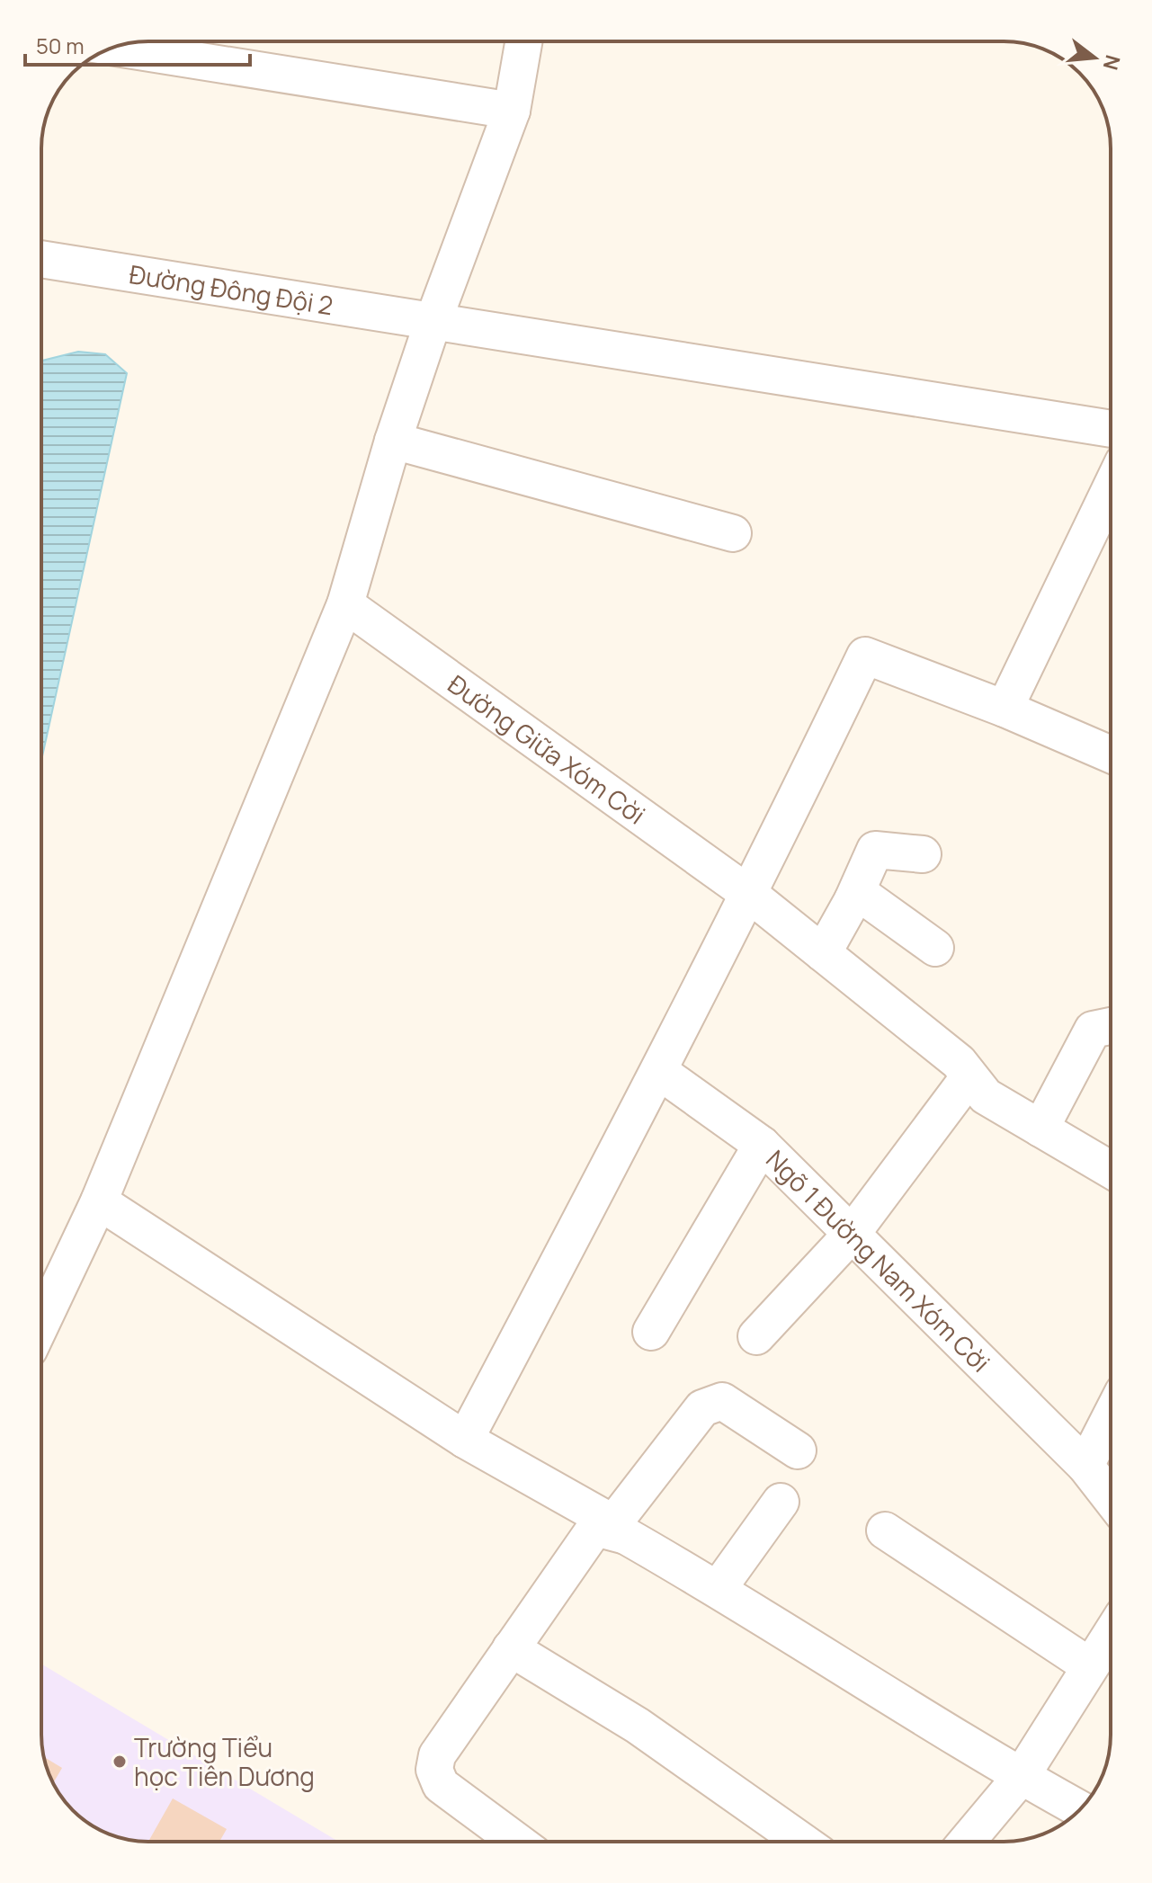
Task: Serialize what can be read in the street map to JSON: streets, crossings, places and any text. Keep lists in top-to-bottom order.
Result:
{
  "streets": {
    "street": ["Đường Đông Đội 2", "Đường Giữa Xóm Cời", "Ngõ 1 Đường Nam Xóm Cời"]
  },
  "places": ["Trường Tiểu học Tiên Dương"],
  "scale_bar": "50 m",
  "north": "right"
}
